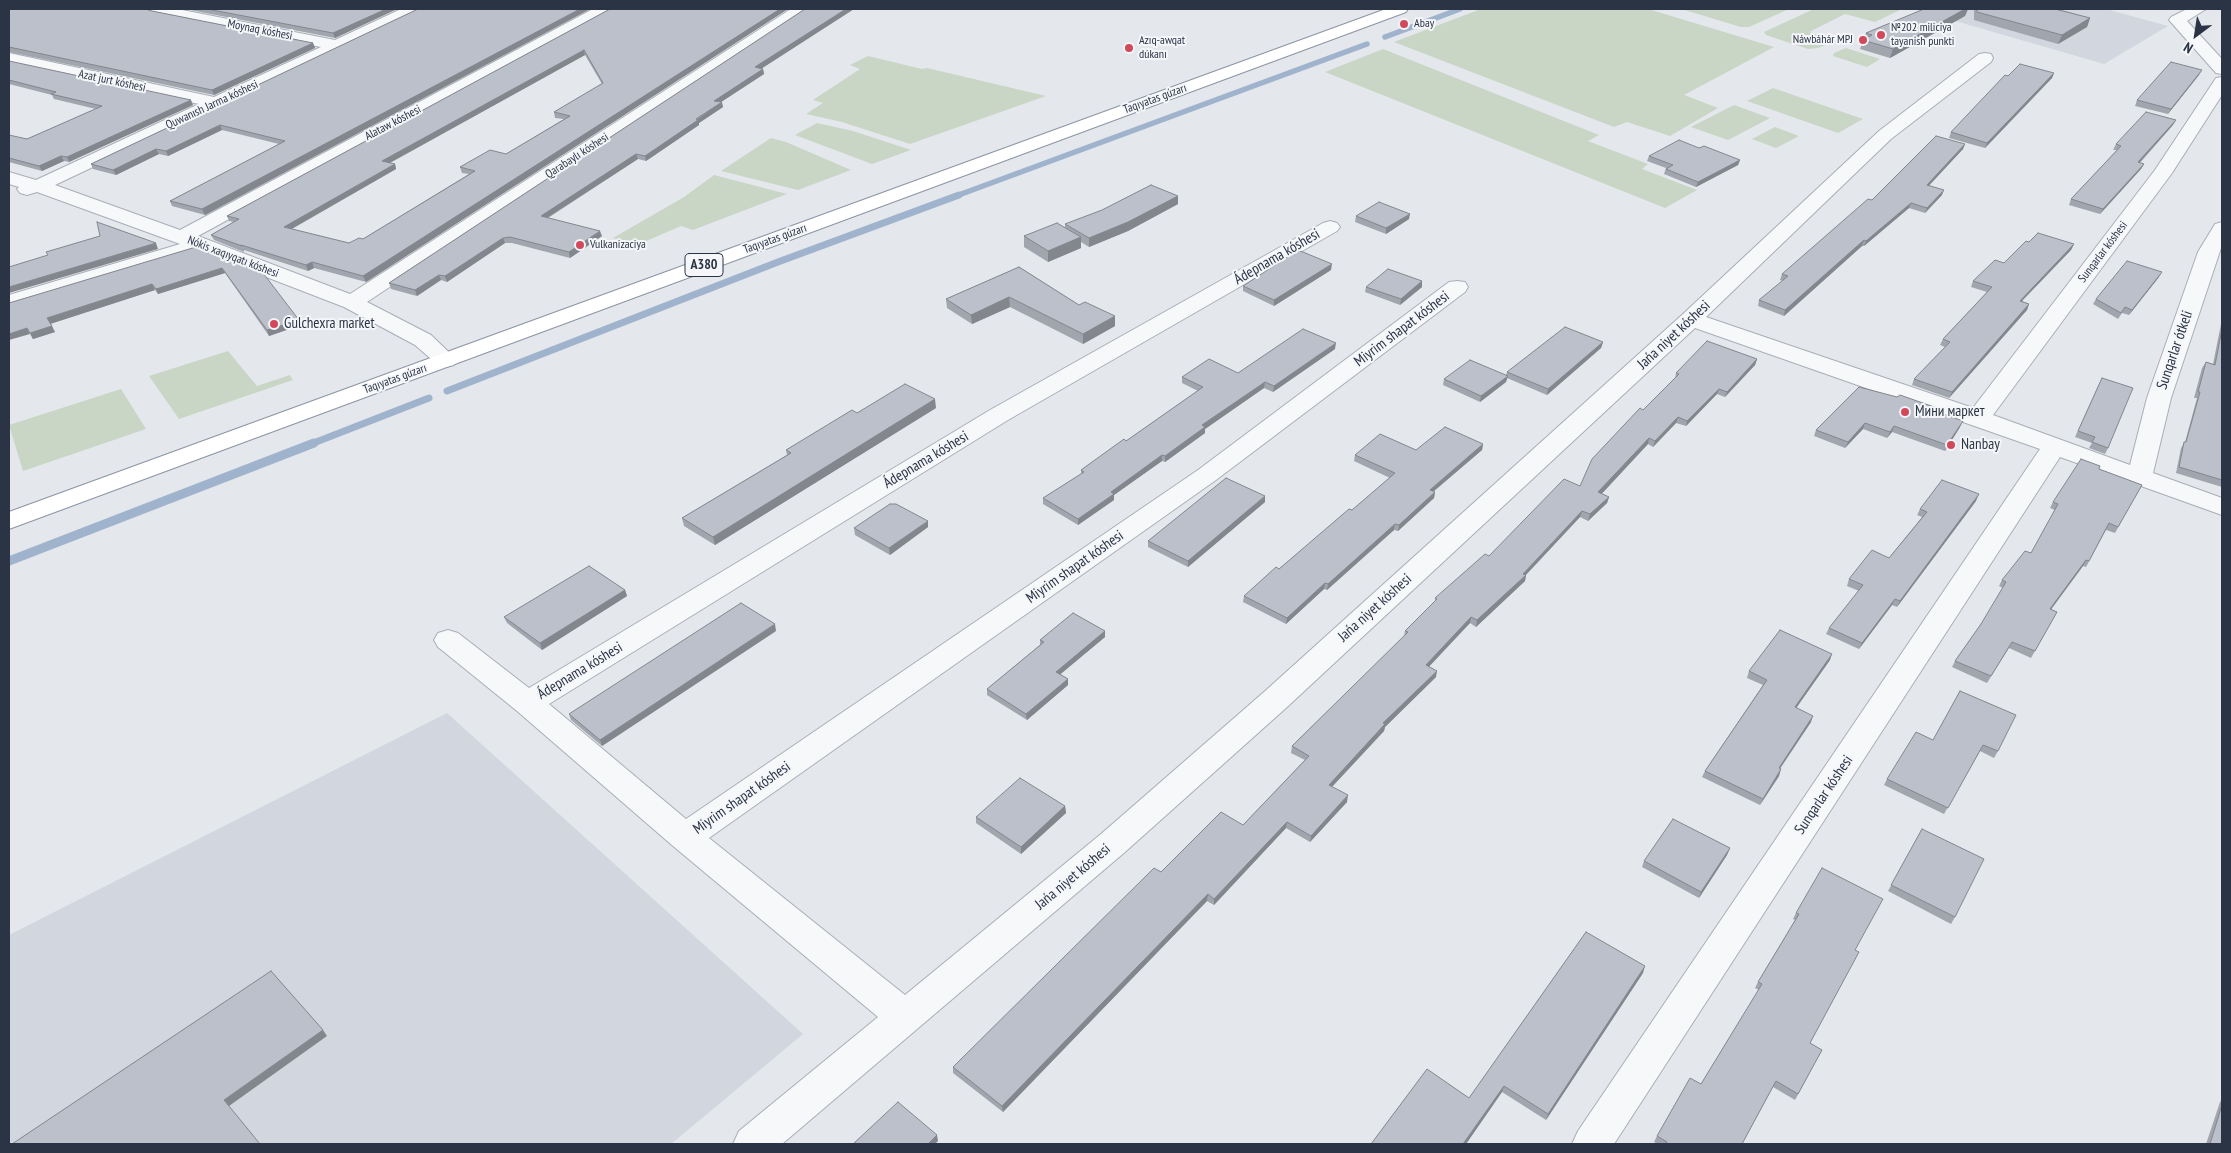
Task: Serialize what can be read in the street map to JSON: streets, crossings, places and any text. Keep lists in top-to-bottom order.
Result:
{
  "streets": {
    "highway": ["Taqıyatas gúzarı", "A380"],
    "street": [
      "Moynaq kóshesi",
      "Azat jurt kóshesi",
      "Quwanısh Jarma kóshesi",
      "Alataw kóshesi",
      "Qarabaylı kóshesi",
      "Sunqarlar kóshesi",
      "Nókis xaqıyqatı kóshesi",
      "Ádepnama kóshesi",
      "Miyrim shapat kóshesi",
      "Jańa niyet kóshesi",
      "Sunqarlar ótkeli"
    ]
  },
  "crossings": [
    ["Moynaq kóshesi", "Quwanısh Jarma kóshesi"],
    ["Azat jurt kóshesi", "Quwanısh Jarma kóshesi"],
    ["Taqıyatas gúzarı", "Nókis xaqıyqatı kóshesi"],
    ["Quwanısh Jarma kóshesi", "Nókis xaqıyqatı kóshesi"],
    ["Alataw kóshesi", "Nókis xaqıyqatı kóshesi"],
    ["Qarabaylı kóshesi", "Nókis xaqıyqatı kóshesi"]
  ],
  "places": [
    "Abay",
    "№202 miliciya tayanish punkti",
    "Náwbáhár MPJ",
    "Azıq-awqat dúkanı",
    "Vulkanizaciya",
    "Gulchexra market",
    "Мини маркет",
    "Nanbay"
  ],
  "north": "bottom left"
}
